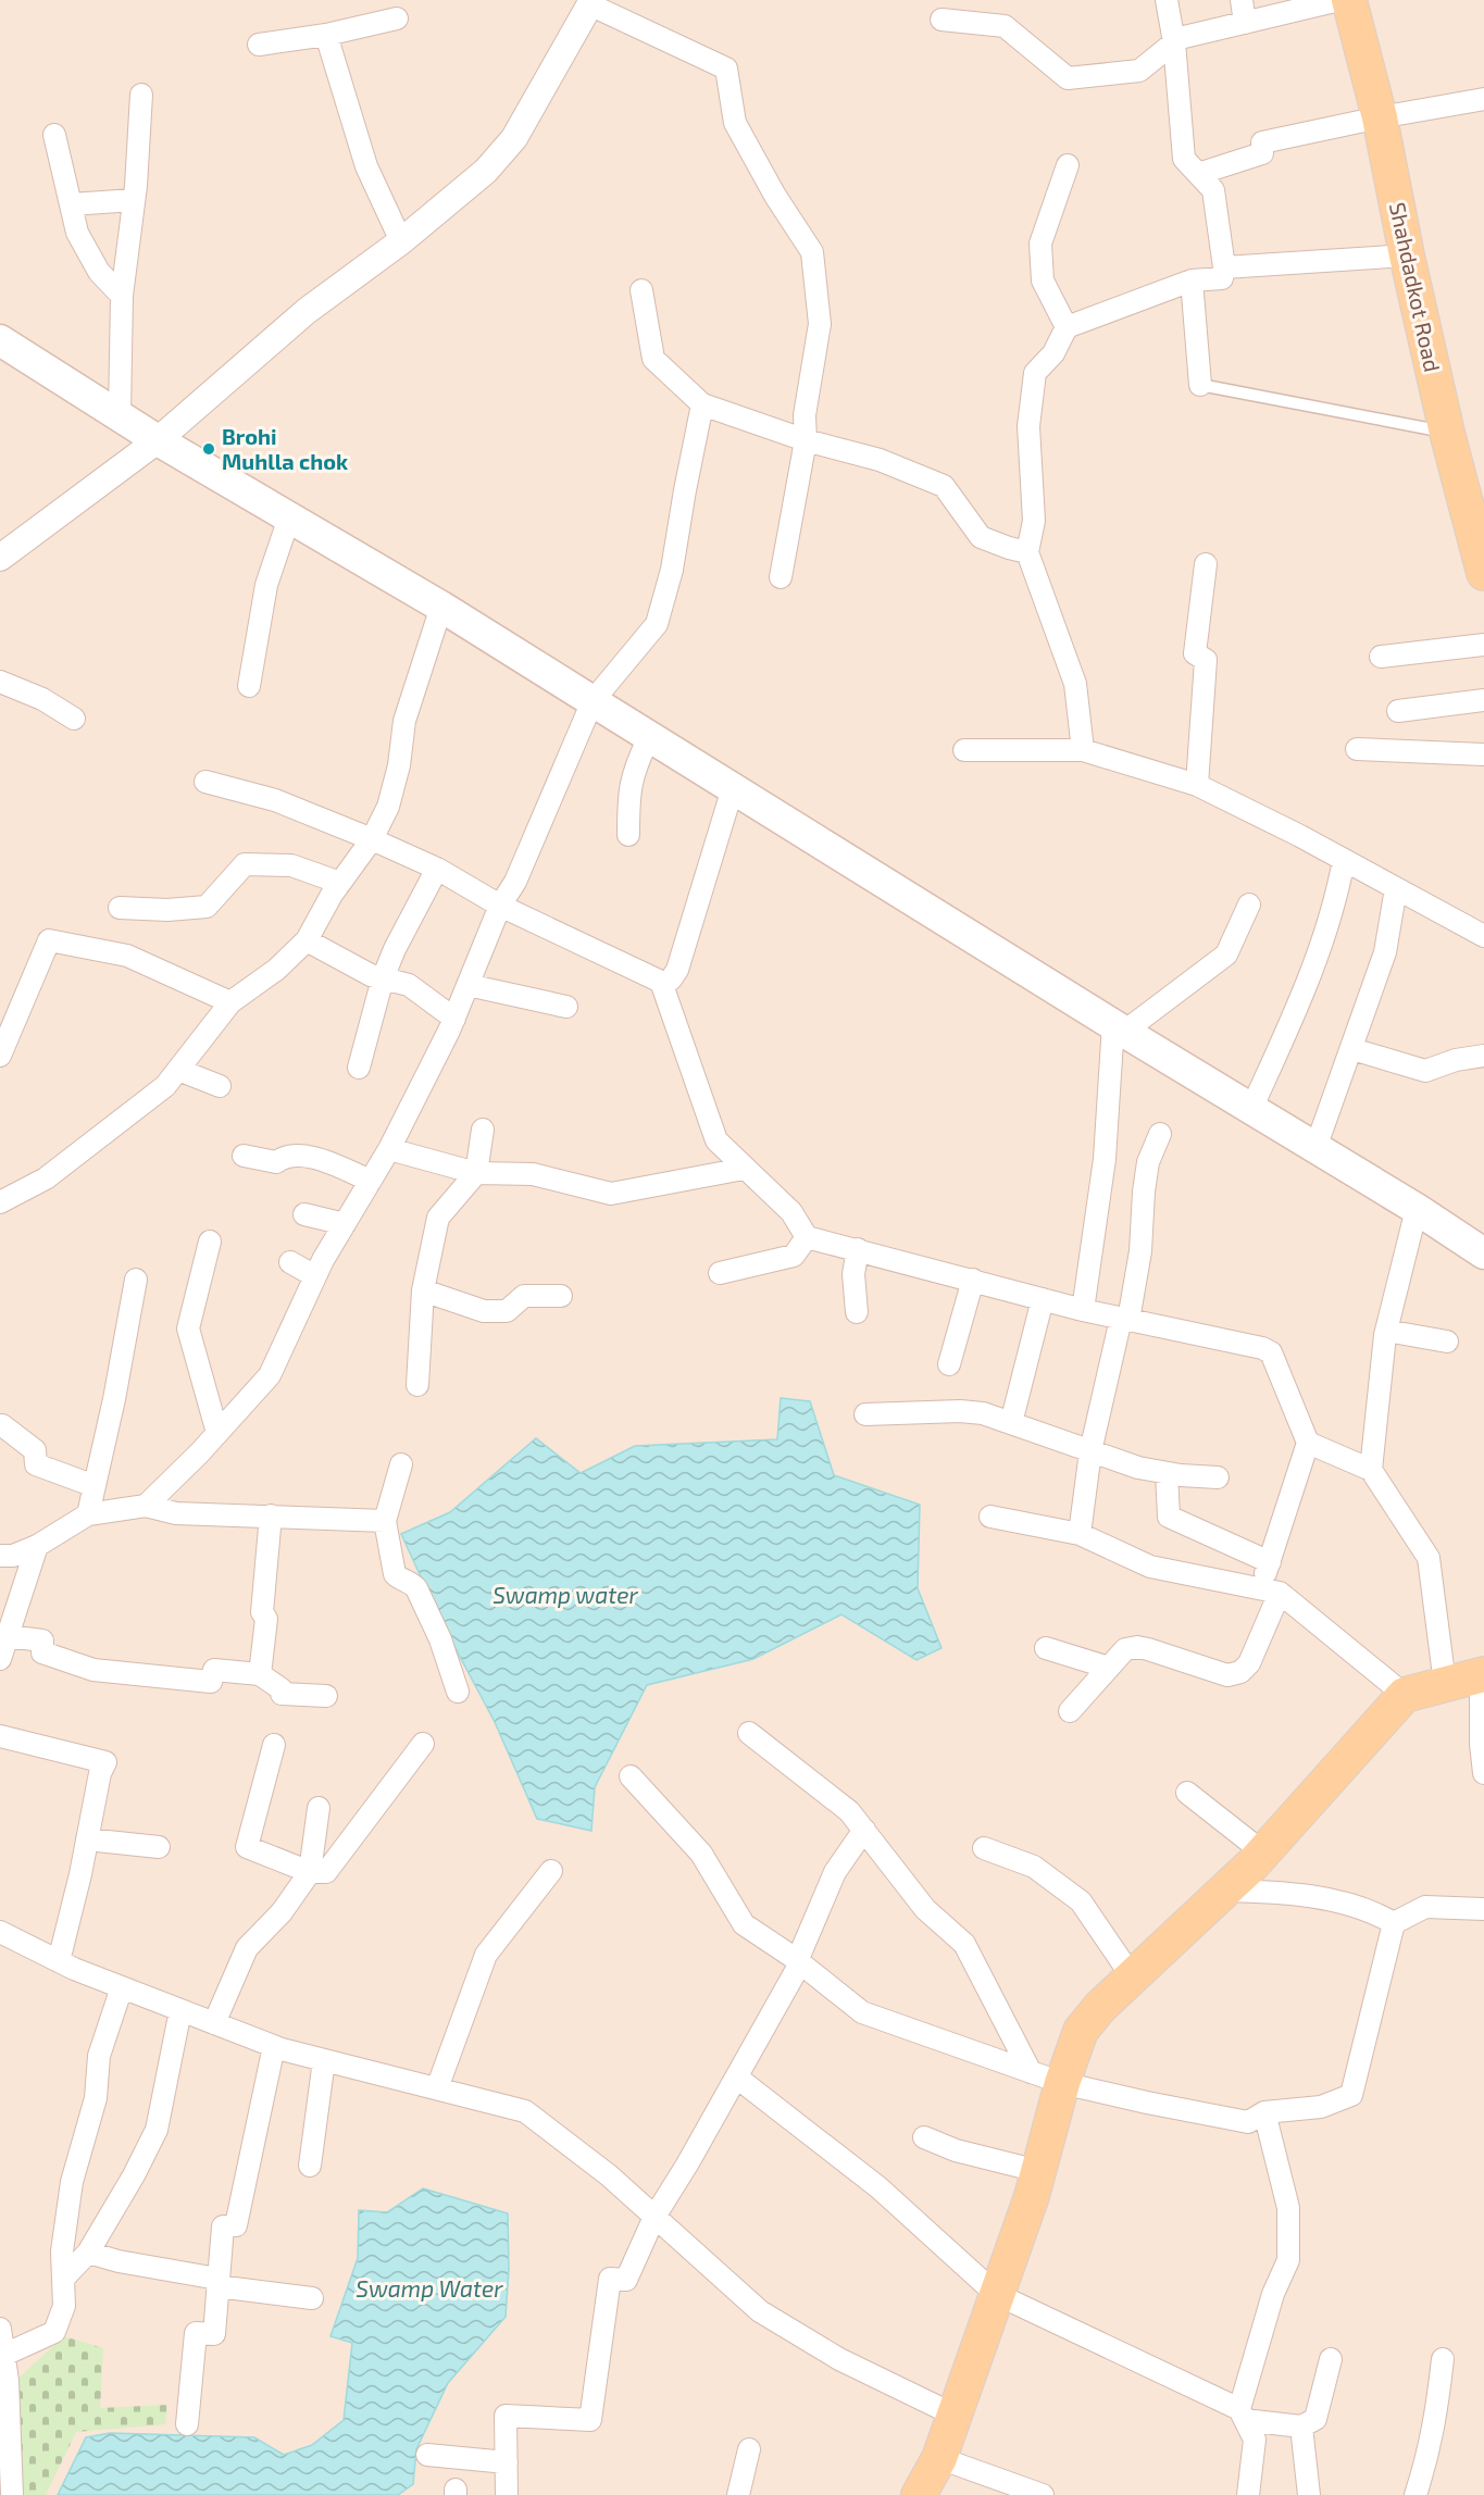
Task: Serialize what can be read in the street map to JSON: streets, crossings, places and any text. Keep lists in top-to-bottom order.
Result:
{
  "streets": {
    "main road": ["Shahdadkot Road"]
  },
  "water": ["Swamp water", "Swamp Water"],
  "places": ["Brohi Muhlla chok"]
}
